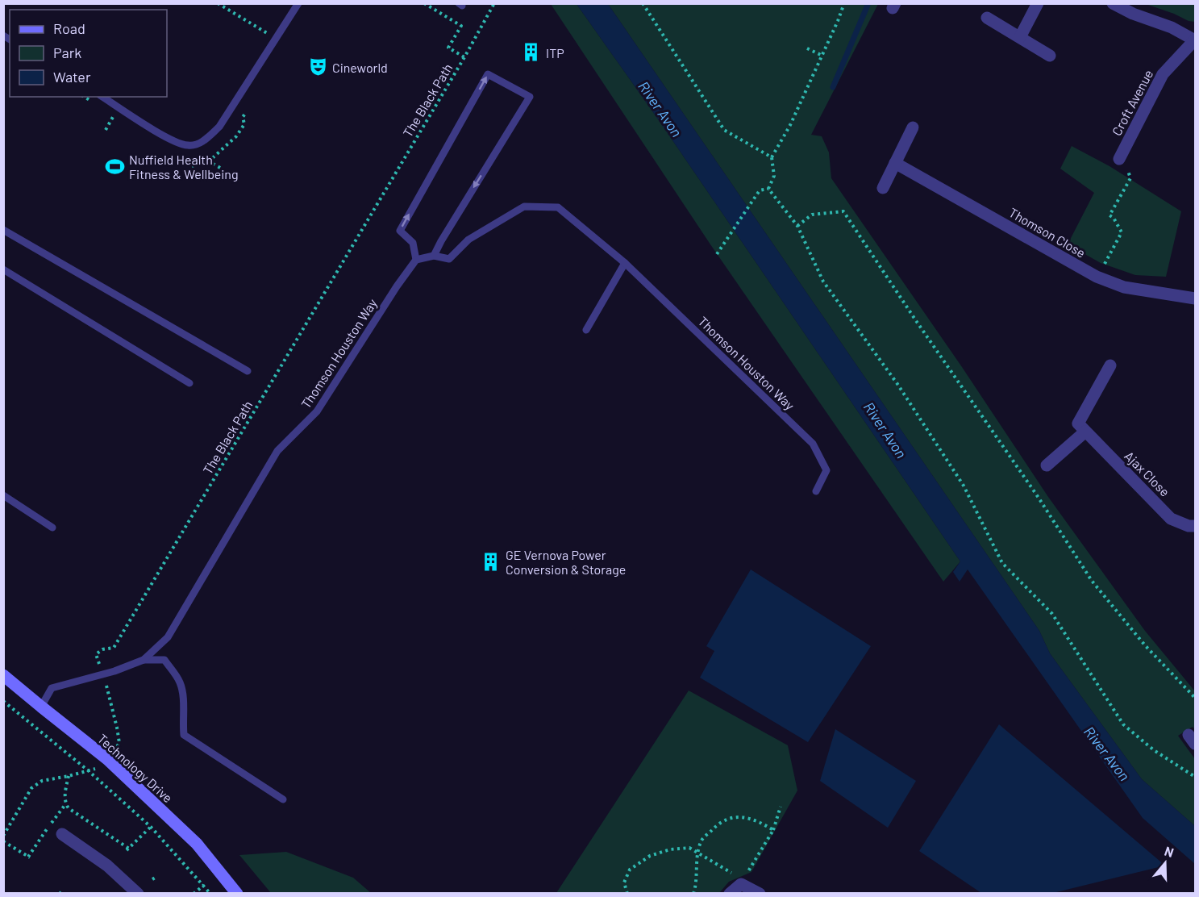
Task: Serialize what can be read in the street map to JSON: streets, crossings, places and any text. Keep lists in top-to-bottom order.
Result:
{
  "streets": {
    "street": [
      "Croft Avenue",
      "Thomson Close",
      "Ajax Close",
      "Technology Drive"
    ],
    "lane": ["Thomson Houston Way"],
    "path": ["The Black Path"]
  },
  "crossings": [
    ["The Black Path", "Thomson Houston Way"],
    ["The Black Path", "Technology Drive"],
    ["Thomson Houston Way", "Technology Drive"]
  ],
  "water": ["River Avon"],
  "places": {
    "building": ["ITP", "GE Vernova Power Conversion & Storage"],
    "theatre": ["Cineworld"],
    "sports": ["Nuffield Health Fitness & Wellbeing"]
  },
  "legend": ["Road", "Park", "Water"],
  "north": "top"
}
